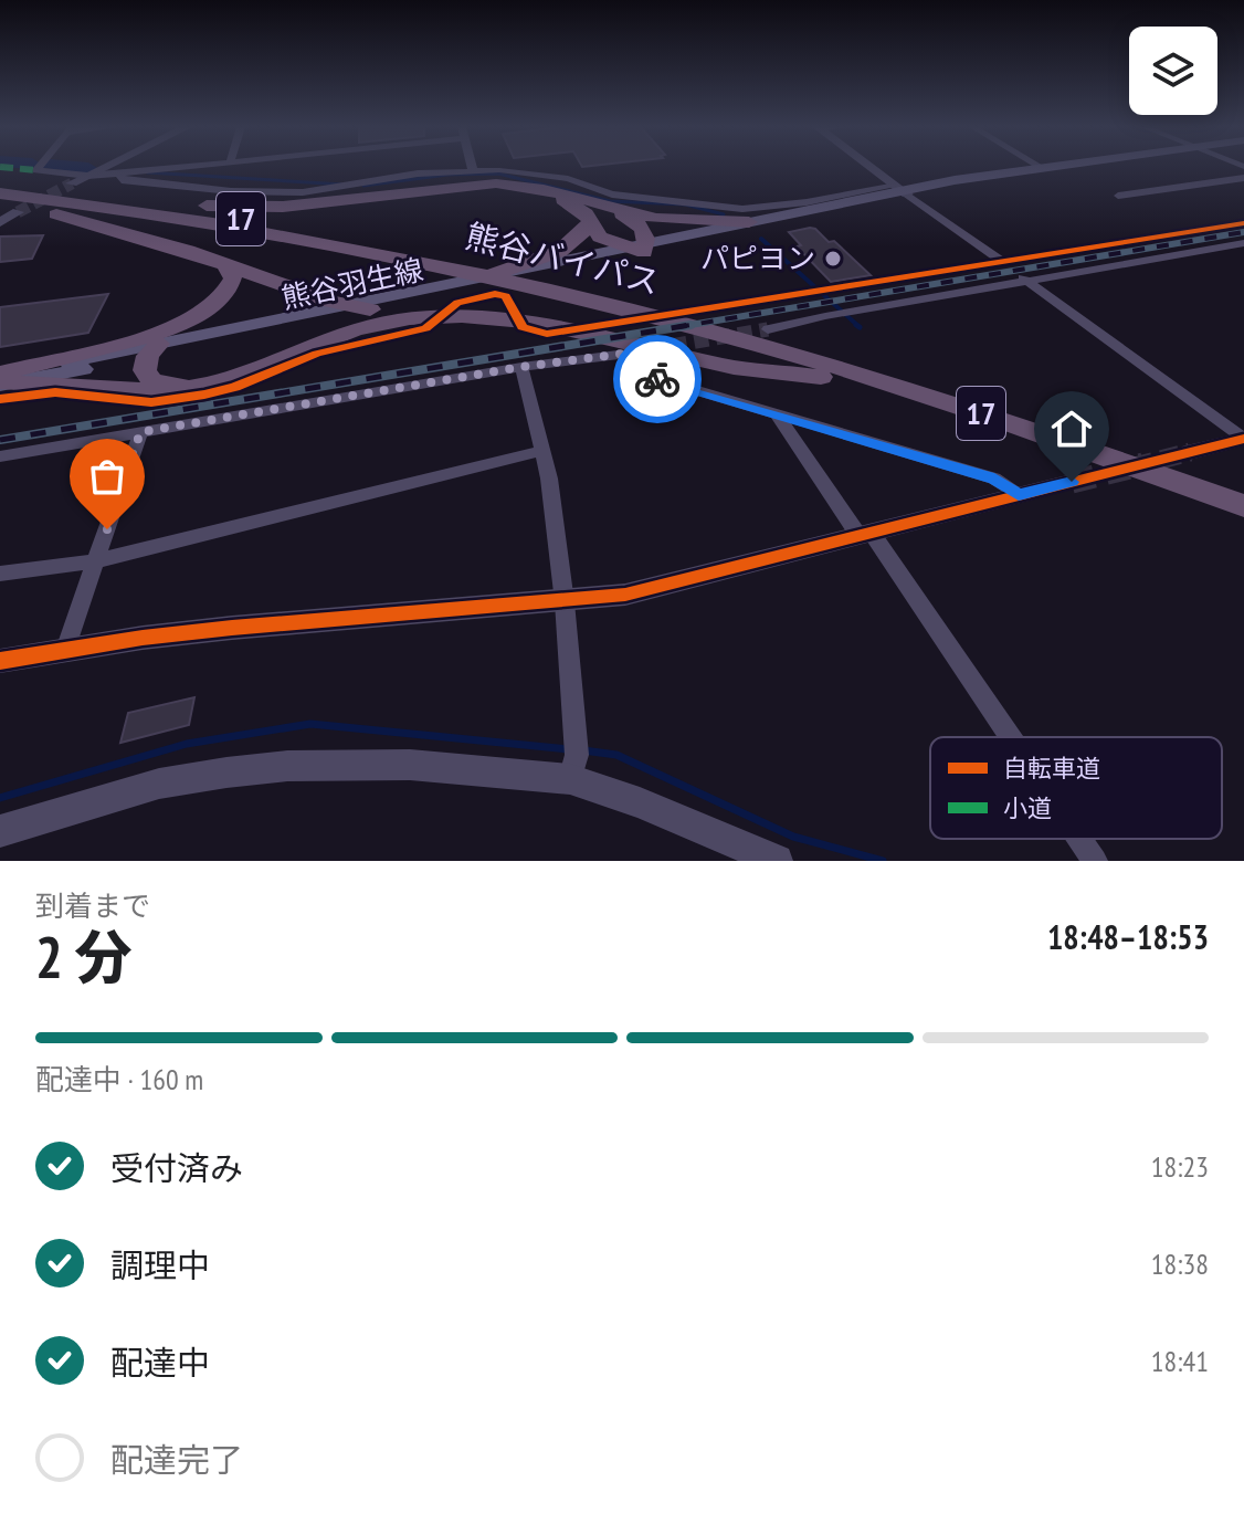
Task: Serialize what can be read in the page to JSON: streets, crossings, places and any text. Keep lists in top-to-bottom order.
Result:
{
  "streets": {
    "highway": ["17", "熊谷バイパス"],
    "main road": ["熊谷羽生線"]
  },
  "crossings": [
    ["熊谷バイパス", "熊谷羽生線"]
  ],
  "places": ["パピヨン"],
  "legend": ["自転車道", "小道"],
  "page": {
    "heading": ["2 分", "到着まで", "18:48–18:53"],
    "bar": "配達中 · 160 m",
    "list": [
      ["受付済み", "18:23"],
      ["調理中", "18:38"],
      ["配達中", "18:41"],
      "配達完了"
    ]
  }
}
